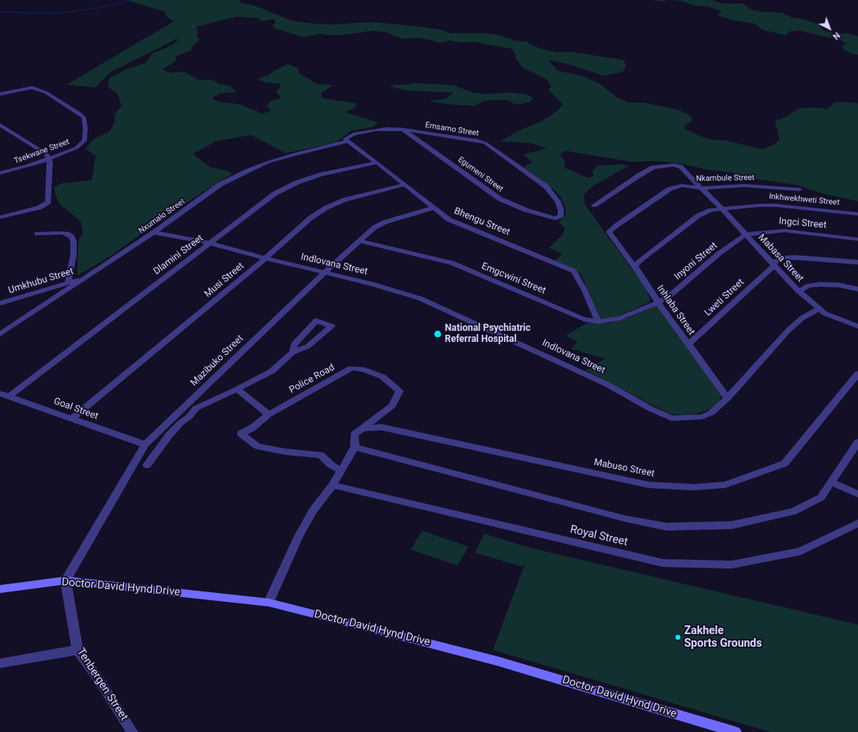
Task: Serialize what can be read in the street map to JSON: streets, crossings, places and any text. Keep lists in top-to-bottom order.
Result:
{
  "streets": {
    "main road": ["Doctor David Hynd Drive"],
    "street": [
      "Emsamo Street",
      "Tsekwane Street",
      "Egumeni Street",
      "Nkambule Street",
      "Inkhwekhweti Street",
      "Nxumalo Street",
      "Bhengu Street",
      "Ingci Street",
      "Dlamini Street",
      "Mabasa Street",
      "Inyoni Street",
      "Indlovana Street",
      "Emgcwini Street",
      "Musi Street",
      "Umkhubu Street",
      "Lweti Street",
      "Inhlaba Street",
      "Mazibuko Street",
      "Police Road",
      "Goal Street",
      "Mabuso Street",
      "Royal Street",
      "Tenbergen Street"
    ]
  },
  "crossings": [
    ["Emsamo Street", "Egumeni Street"],
    ["Emsamo Street", "Nxumalo Street"],
    ["Emsamo Street", "Bhengu Street"],
    ["Nkambule Street", "Mabasa Street"],
    ["Nkambule Street", "Inhlaba Street"],
    ["Inkhwekhweti Street", "Mabasa Street"],
    ["Inkhwekhweti Street", "Inhlaba Street"],
    ["Nxumalo Street", "Bhengu Street"],
    ["Nxumalo Street", "Indlovana Street"],
    ["Nxumalo Street", "Umkhubu Street"],
    ["Bhengu Street", "Dlamini Street"],
    ["Bhengu Street", "Emgcwini Street"],
    ["Bhengu Street", "Musi Street"],
    ["Bhengu Street", "Mazibuko Street"],
    ["Ingci Street", "Mabasa Street"],
    ["Ingci Street", "Inyoni Street"],
    ["Dlamini Street", "Indlovana Street"],
    ["Dlamini Street", "Goal Street"],
    ["Mabasa Street", "Inyoni Street"],
    ["Mabasa Street", "Indlovana Street"],
    ["Mabasa Street", "Lweti Street"],
    ["Inyoni Street", "Emgcwini Street"],
    ["Inyoni Street", "Inhlaba Street"],
    ["Indlovana Street", "Musi Street"],
    ["Indlovana Street", "Inhlaba Street"],
    ["Indlovana Street", "Mazibuko Street"],
    ["Emgcwini Street", "Inhlaba Street"],
    ["Emgcwini Street", "Mazibuko Street"],
    ["Musi Street", "Goal Street"],
    ["Lweti Street", "Inhlaba Street"],
    ["Mazibuko Street", "Goal Street"],
    ["Mazibuko Street", "Doctor David Hynd Drive"],
    ["Mazibuko Street", "Tenbergen Street"],
    ["Police Road", "Mabuso Street"],
    ["Police Road", "Royal Street"],
    ["Police Road", "Doctor David Hynd Drive"],
    ["Doctor David Hynd Drive", "Tenbergen Street"]
  ],
  "places": ["National Psychiatric Referral Hospital", "Zakhele Sports Grounds"],
  "north": "bottom right"
}
